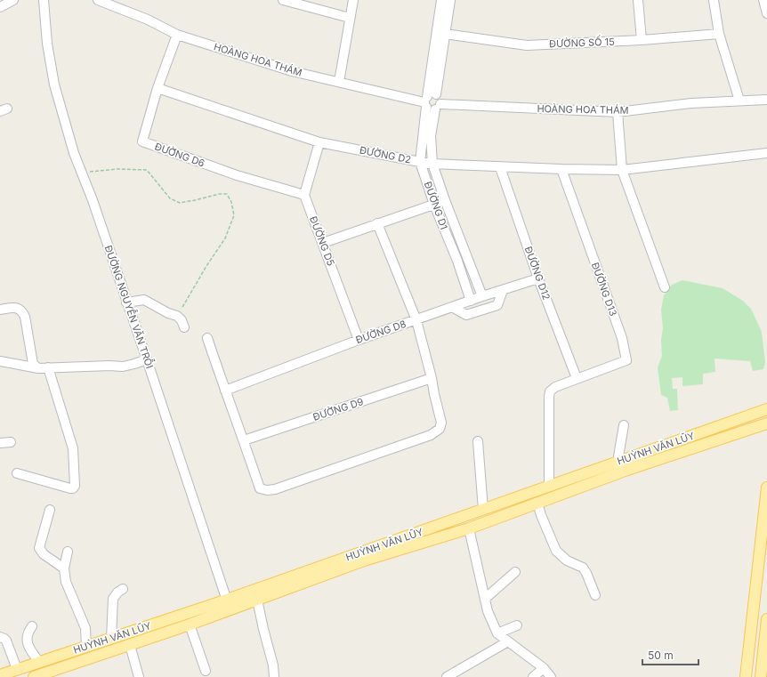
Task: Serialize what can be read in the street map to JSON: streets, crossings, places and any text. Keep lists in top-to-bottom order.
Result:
{
  "streets": {
    "main road": ["HUỲNH VĂN LŨY"],
    "street": [
      "ĐƯỜNG SỐ 15",
      "HOÀNG HOA THÁM",
      "ĐƯỜNG D6",
      "ĐƯỜNG D2",
      "ĐƯỜNG D1",
      "ĐƯỜNG D5",
      "ĐƯỜNG D12",
      "ĐƯỜNG D13",
      "ĐƯỜNG NGUYỄN VĂN TRỖI",
      "ĐƯỜNG D8",
      "ĐƯỜNG D9"
    ]
  },
  "crossings": [
    ["HOÀNG HOA THÁM", "ĐƯỜNG D6"],
    ["HOÀNG HOA THÁM", "ĐƯỜNG D1"],
    ["ĐƯỜNG D6", "ĐƯỜNG D2"],
    ["ĐƯỜNG D6", "ĐƯỜNG D5"],
    ["ĐƯỜNG D2", "ĐƯỜNG D1"],
    ["ĐƯỜNG D2", "ĐƯỜNG D12"],
    ["ĐƯỜNG D2", "ĐƯỜNG D13"],
    ["ĐƯỜNG D1", "ĐƯỜNG D8"],
    ["ĐƯỜNG D5", "ĐƯỜNG D8"],
    ["ĐƯỜNG D12", "ĐƯỜNG D13"],
    ["ĐƯỜNG D12", "ĐƯỜNG D8"],
    ["ĐƯỜNG NGUYỄN VĂN TRỖI", "HUỲNH VĂN LŨY"]
  ],
  "scale_bar": "50 m"
}
